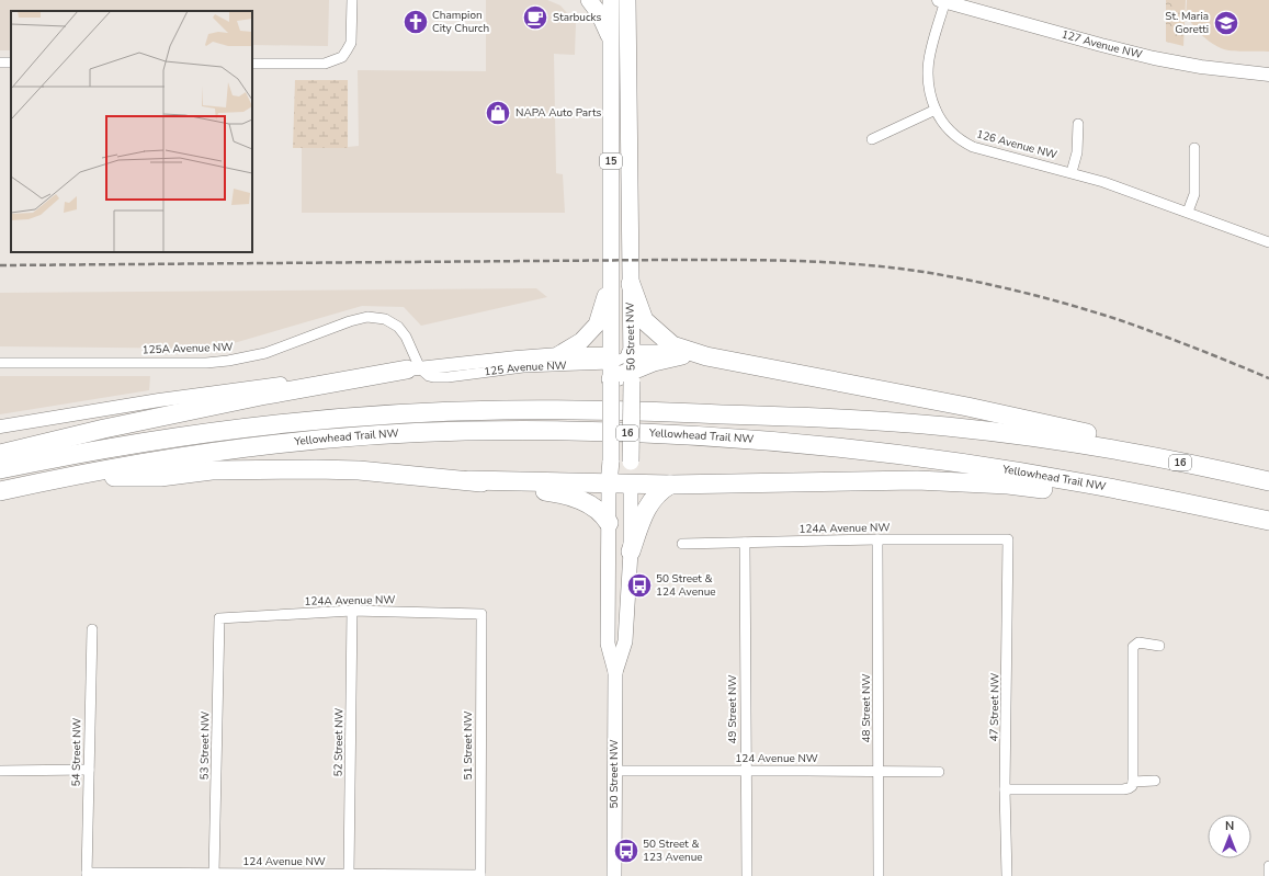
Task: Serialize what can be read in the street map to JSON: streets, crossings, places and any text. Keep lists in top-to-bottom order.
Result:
{
  "streets": {
    "highway": ["16", "Yellowhead Trail NW"],
    "main road": ["15", "50 Street NW"],
    "street": [
      "127 Avenue NW",
      "126 Avenue NW",
      "125A Avenue NW",
      "125 Avenue NW",
      "124A Avenue NW",
      "47 Street NW",
      "48 Street NW",
      "49 Street NW",
      "52 Street NW",
      "53 Street NW",
      "51 Street NW",
      "54 Street NW",
      "124 Avenue NW"
    ]
  },
  "crossings": [
    ["50 Street NW", "125 Avenue NW"],
    ["50 Street NW", "124 Avenue NW"],
    ["125A Avenue NW", "125 Avenue NW"],
    ["124A Avenue NW", "47 Street NW"],
    ["124A Avenue NW", "48 Street NW"],
    ["124A Avenue NW", "49 Street NW"],
    ["124A Avenue NW", "52 Street NW"],
    ["124A Avenue NW", "53 Street NW"],
    ["124A Avenue NW", "51 Street NW"],
    ["48 Street NW", "124 Avenue NW"],
    ["49 Street NW", "124 Avenue NW"],
    ["52 Street NW", "124 Avenue NW"],
    ["53 Street NW", "124 Avenue NW"],
    ["51 Street NW", "124 Avenue NW"],
    ["54 Street NW", "124 Avenue NW"]
  ],
  "places": {
    "cafe": ["Starbucks"],
    "church": ["Champion City Church"],
    "school or university": ["St. Maria Goretti"],
    "shop": ["NAPA Auto Parts"],
    "bus stop": ["50 Street & 124 Avenue", "50 Street & 123 Avenue"]
  },
  "north": "top"
}
